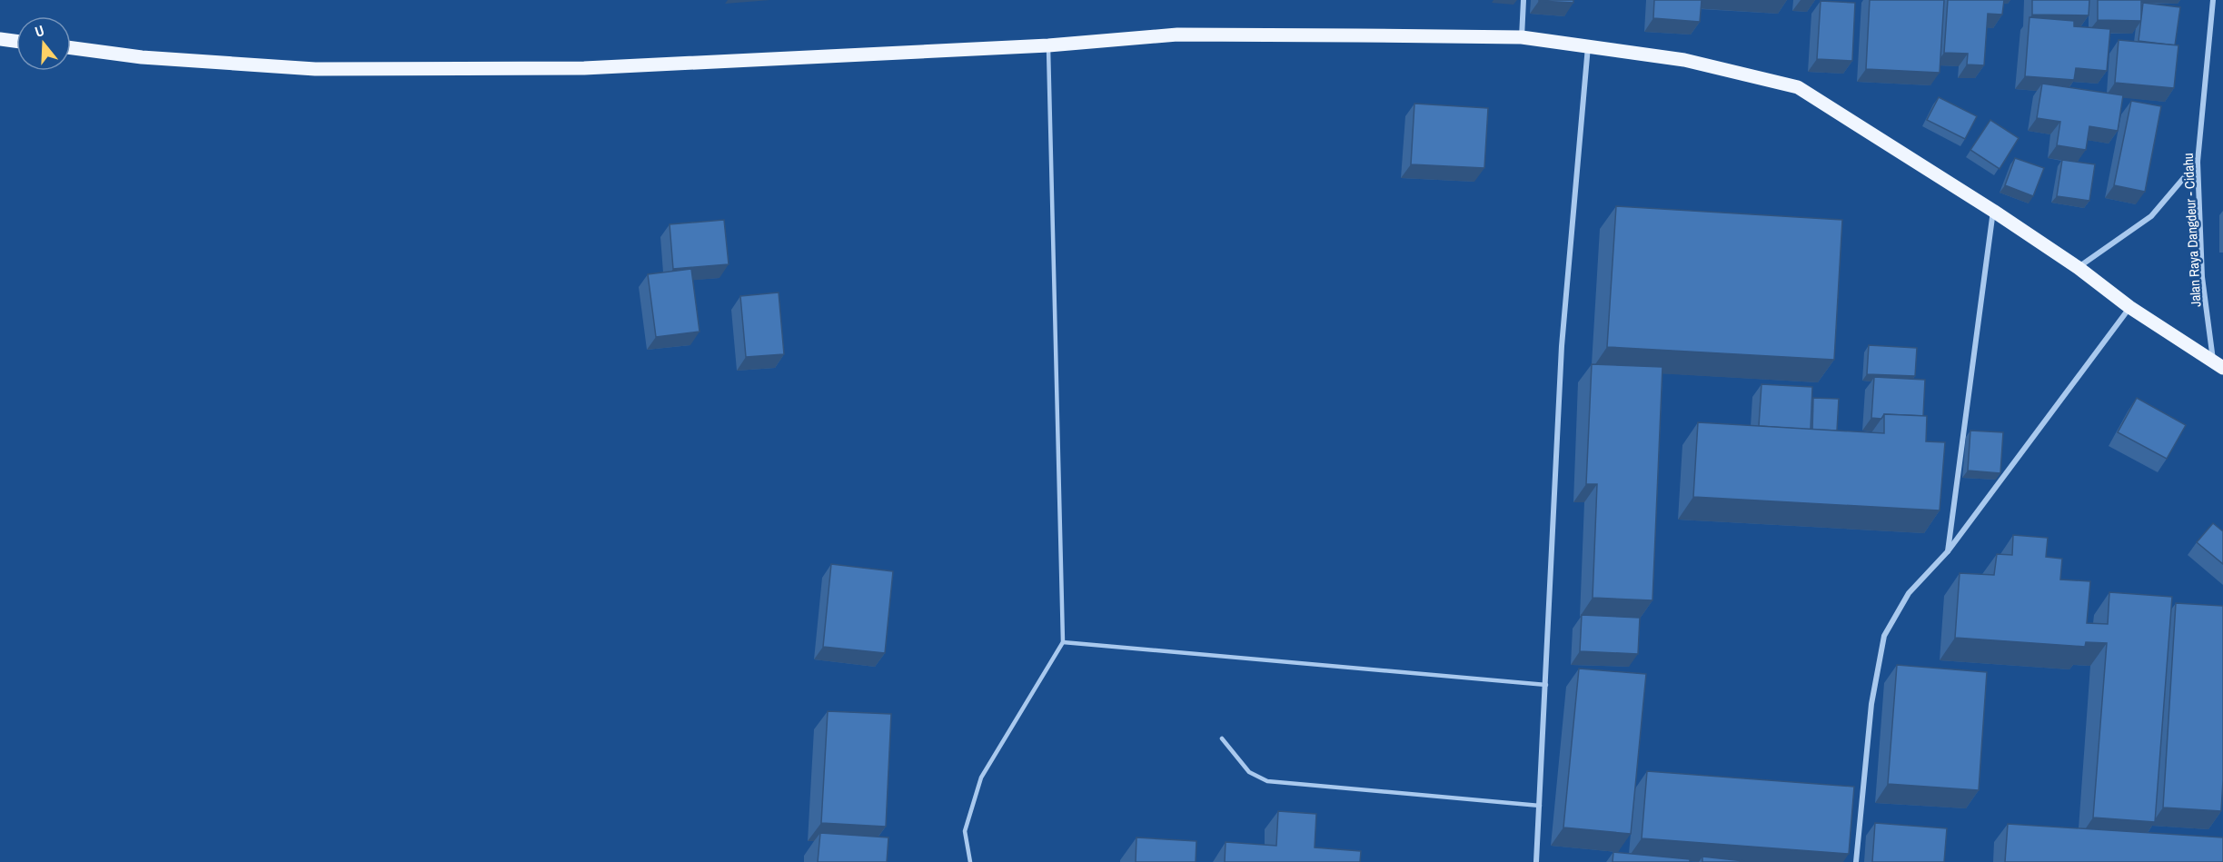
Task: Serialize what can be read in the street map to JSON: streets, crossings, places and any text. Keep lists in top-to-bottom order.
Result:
{
  "streets": {
    "street": ["Jalan Raya Dangdeur - Cidahu"]
  },
  "north": "top"
}
